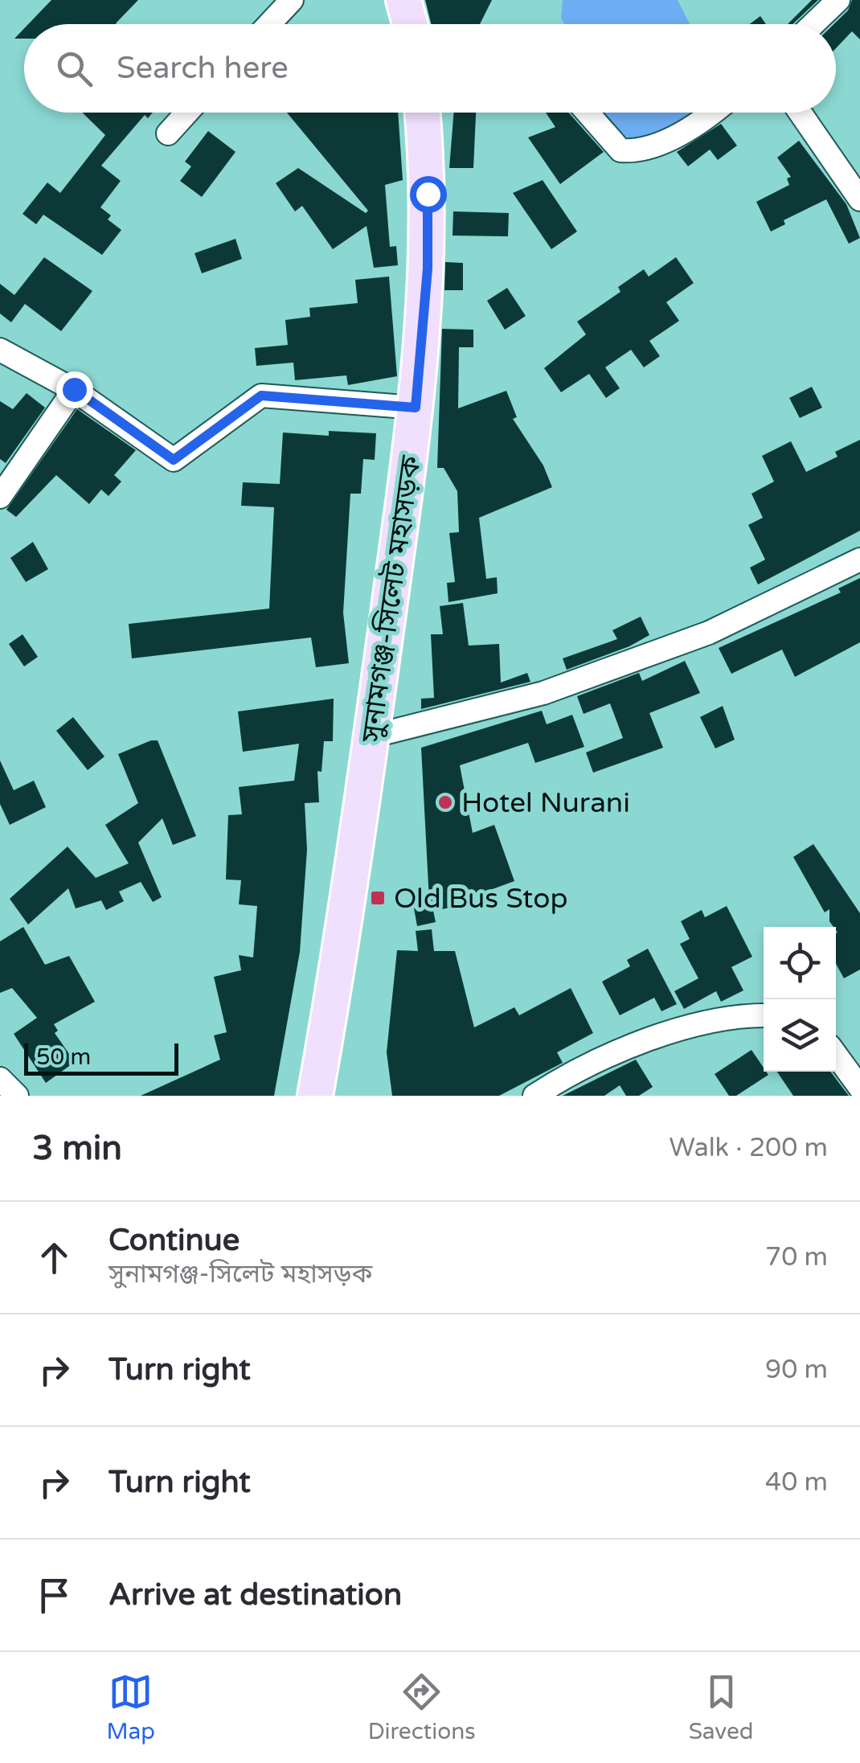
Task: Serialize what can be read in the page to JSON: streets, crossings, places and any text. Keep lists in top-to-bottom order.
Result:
{
  "streets": {
    "main road": ["সুনামগঞ্জ-সিলেট মহাসড়ক"]
  },
  "places": {
    "other": ["Hotel Nurani"],
    "transit": ["Old Bus Stop"]
  },
  "scale_bar": "50 m",
  "page": {
    "search": "Search here",
    "scale": "50 m",
    "heading": ["3 min", "Walk · 200 m"],
    "list": [
      ["Continue", "সুনামগঞ্জ-সিলেট মহাসড়ক", "70 m"],
      ["Turn right", "90 m"],
      ["Turn right", "40 m"],
      "Arrive at destination"
    ],
    "nav": ["Map", "Directions", "Saved"]
  }
}
